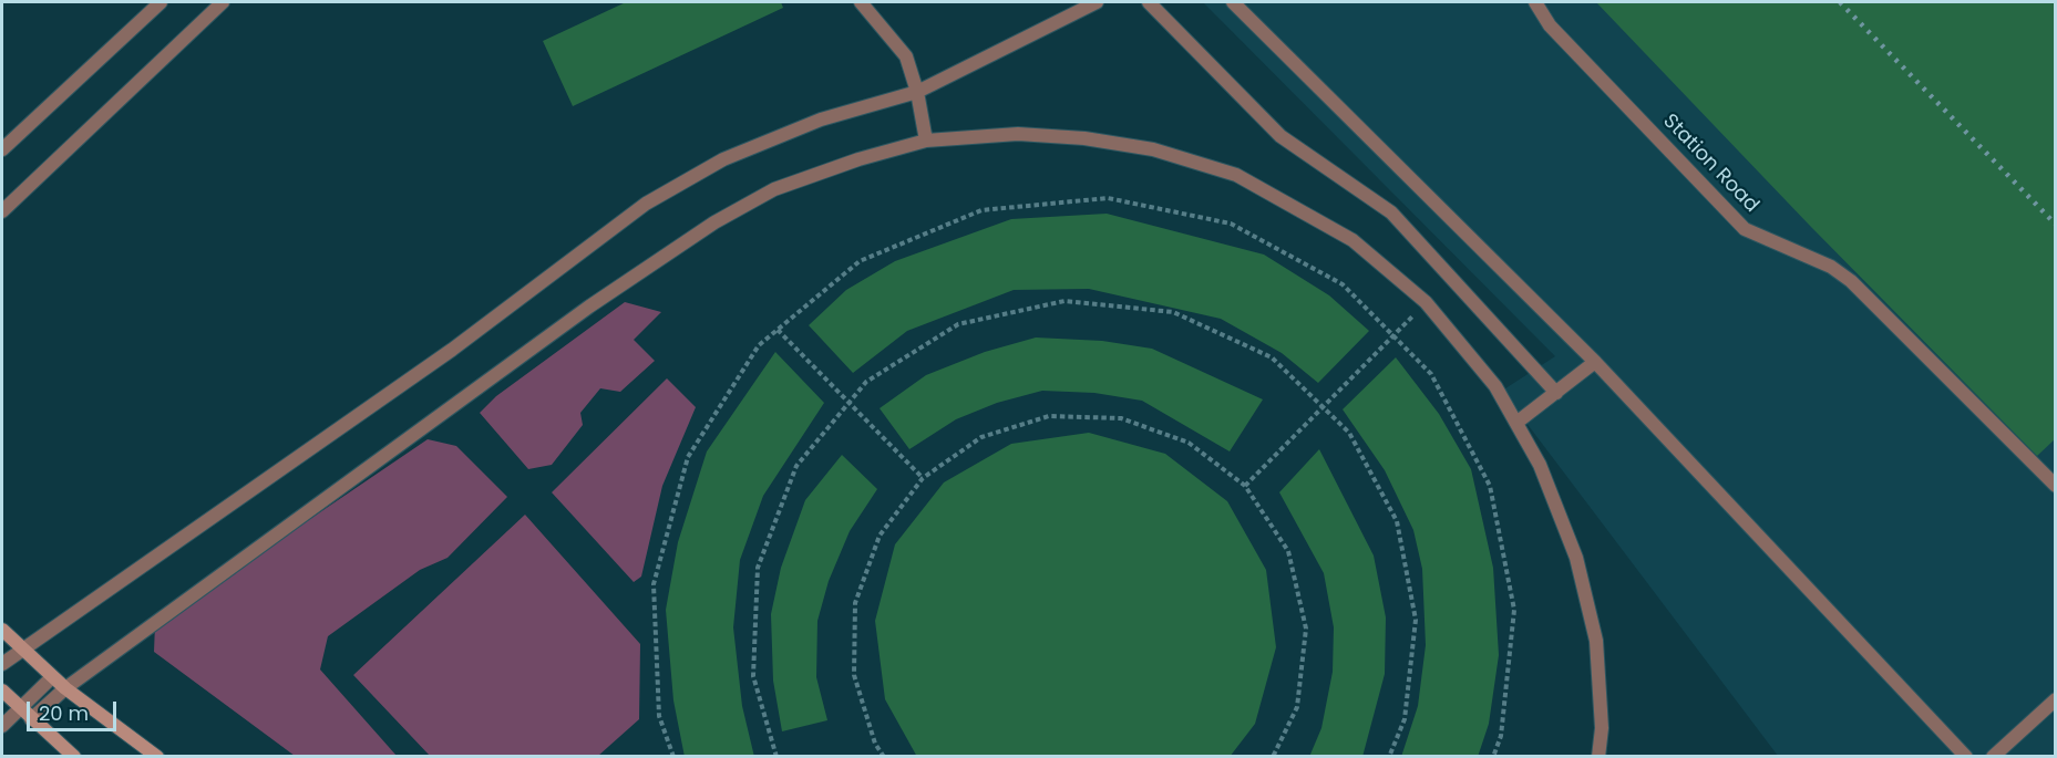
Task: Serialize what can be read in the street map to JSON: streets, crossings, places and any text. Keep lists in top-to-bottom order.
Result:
{
  "streets": {
    "street": ["Station Road"]
  },
  "scale_bar": "20 m"
}
